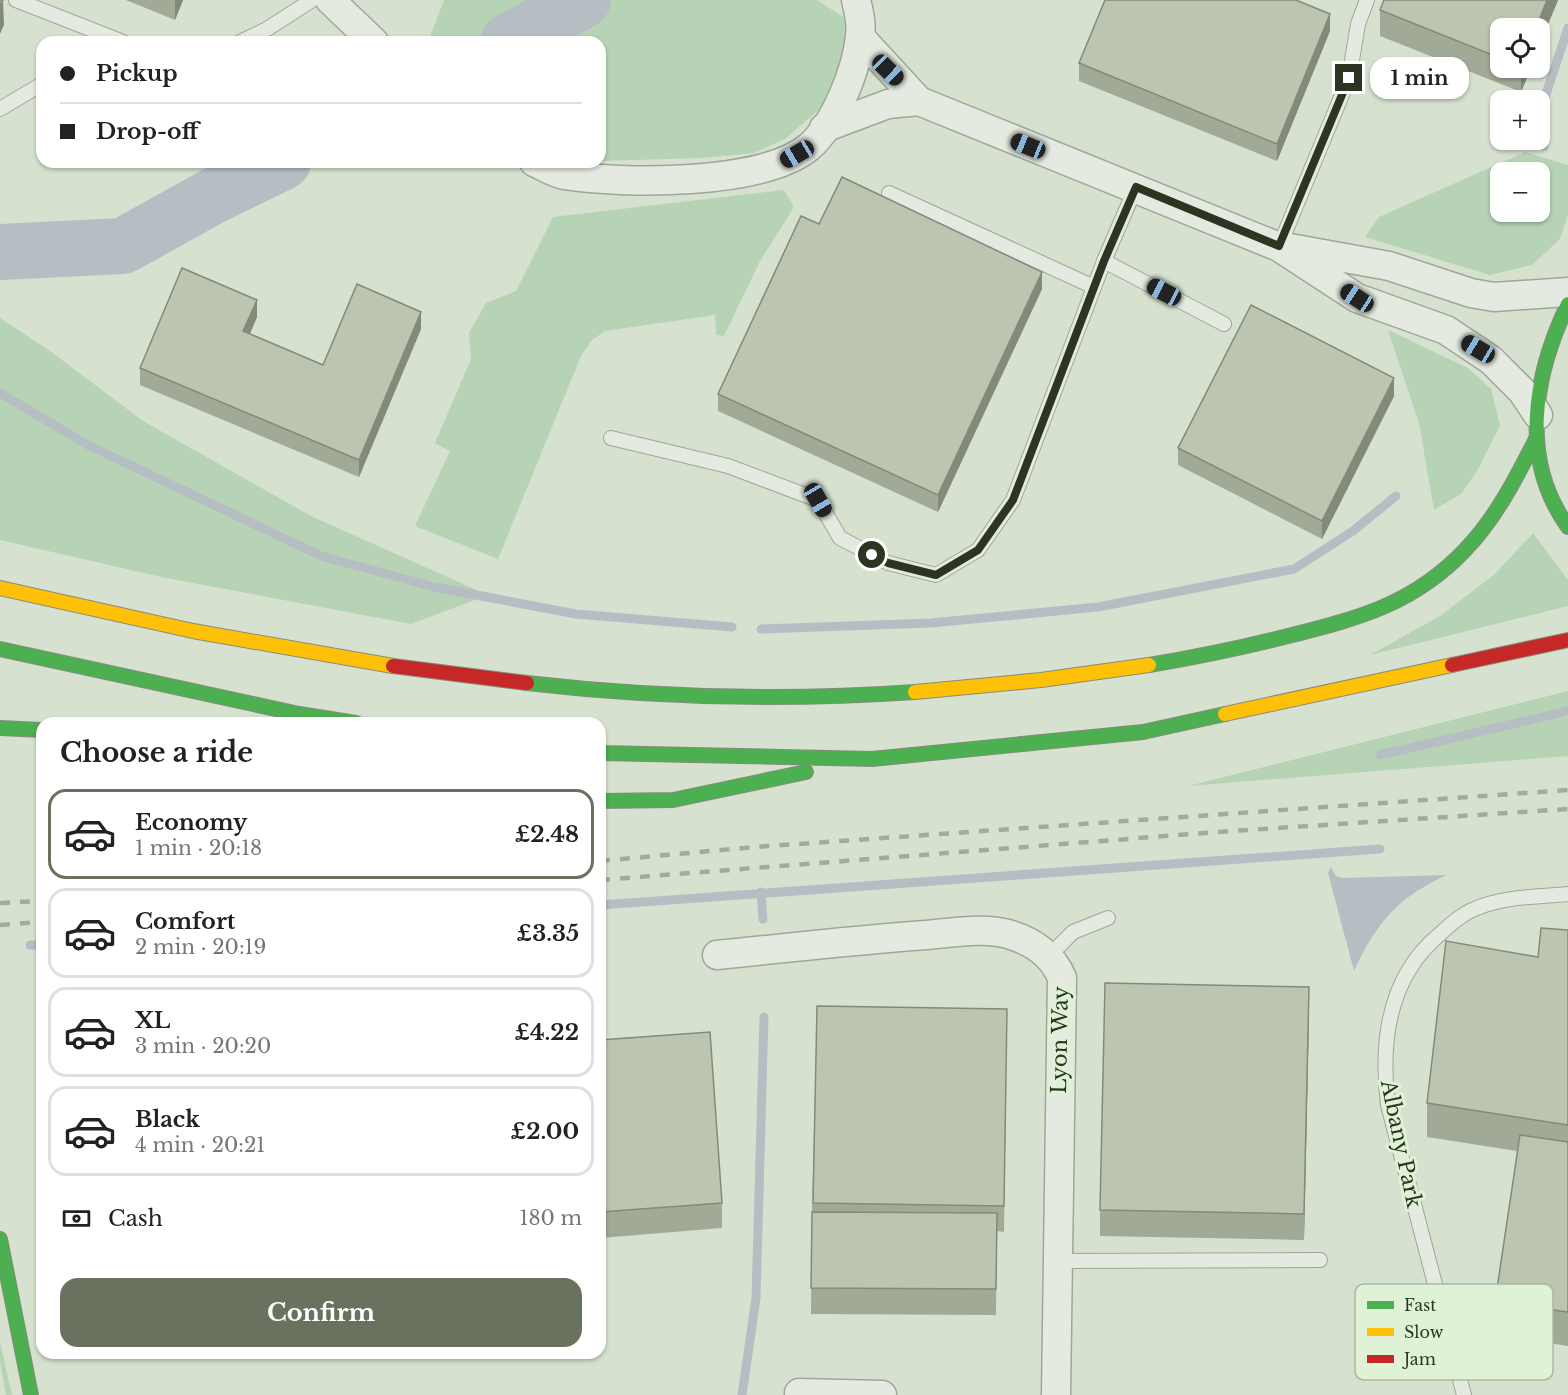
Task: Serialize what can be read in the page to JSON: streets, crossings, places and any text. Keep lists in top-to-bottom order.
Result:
{
  "streets": {
    "street": ["Lyon Way"],
    "lane": ["Albany Park"]
  },
  "legend": ["Fast", "Slow", "Jam"],
  "page": {
    "map_buttons": ["+", "−"],
    "banner": ["Pickup", "Drop-off"],
    "bubble": "1 min",
    "heading": "Choose a ride",
    "list": [
      {
        "name": "Economy",
        "note": "1 min · 20:18",
        "value": "£2.48"
      },
      {
        "name": "Comfort",
        "note": "2 min · 20:19",
        "value": "£3.35"
      },
      {
        "name": "XL",
        "note": "3 min · 20:20",
        "value": "£4.22"
      },
      {
        "name": "Black",
        "note": "4 min · 20:21",
        "value": "£2.00"
      }
    ],
    "pay": ["Cash", "180 m"],
    "buttons": "Confirm"
  }
}
